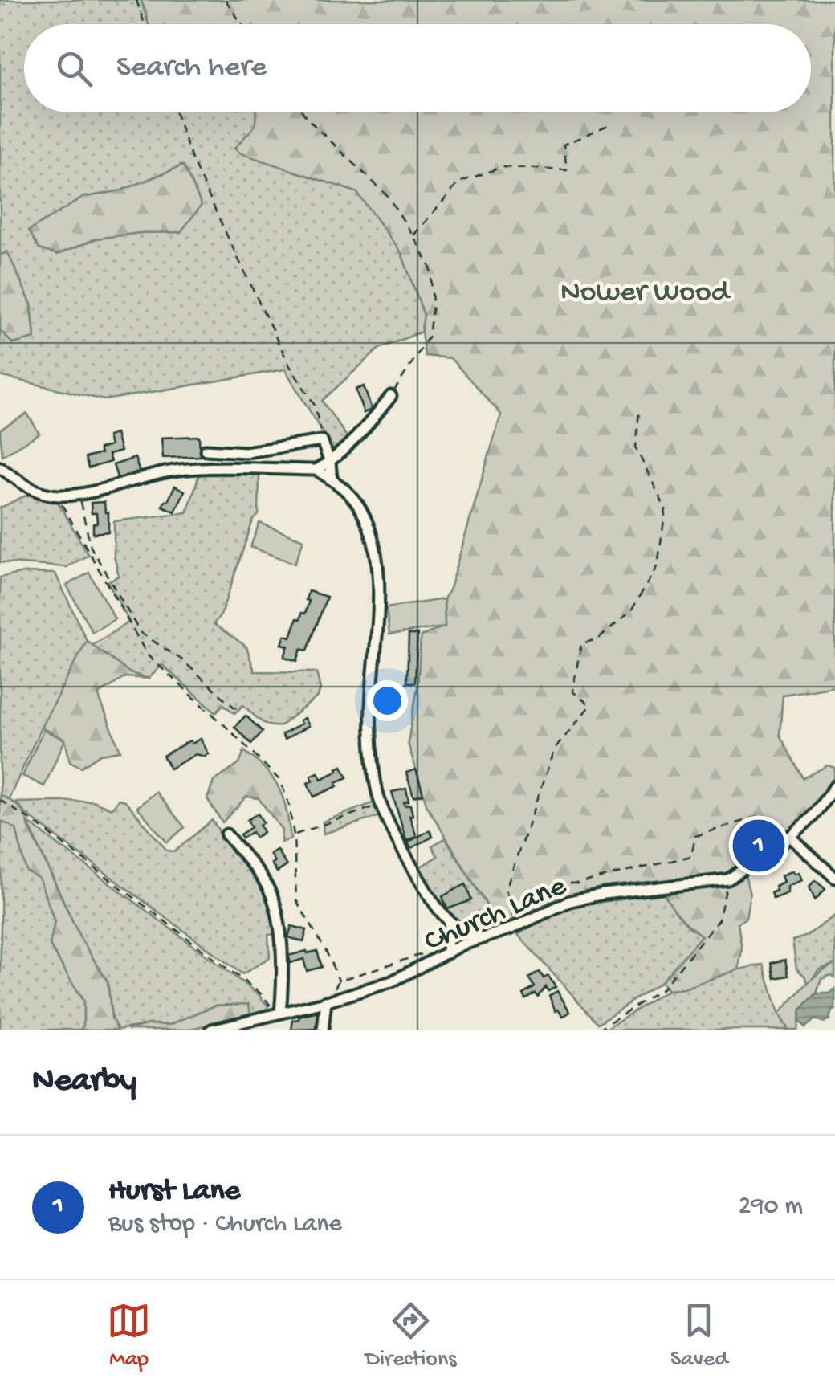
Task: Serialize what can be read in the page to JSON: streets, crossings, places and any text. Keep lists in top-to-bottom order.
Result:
{
  "streets": {
    "street": ["Church Lane"]
  },
  "parks": ["Nower Wood"],
  "page": {
    "search": "Search here",
    "pins": "1",
    "heading": "Nearby",
    "list": [
      {
        "mark": "1",
        "name": "Hurst Lane",
        "note": "Bus stop · Church Lane",
        "value": "290 m"
      }
    ],
    "nav": ["Map", "Directions", "Saved"]
  }
}
